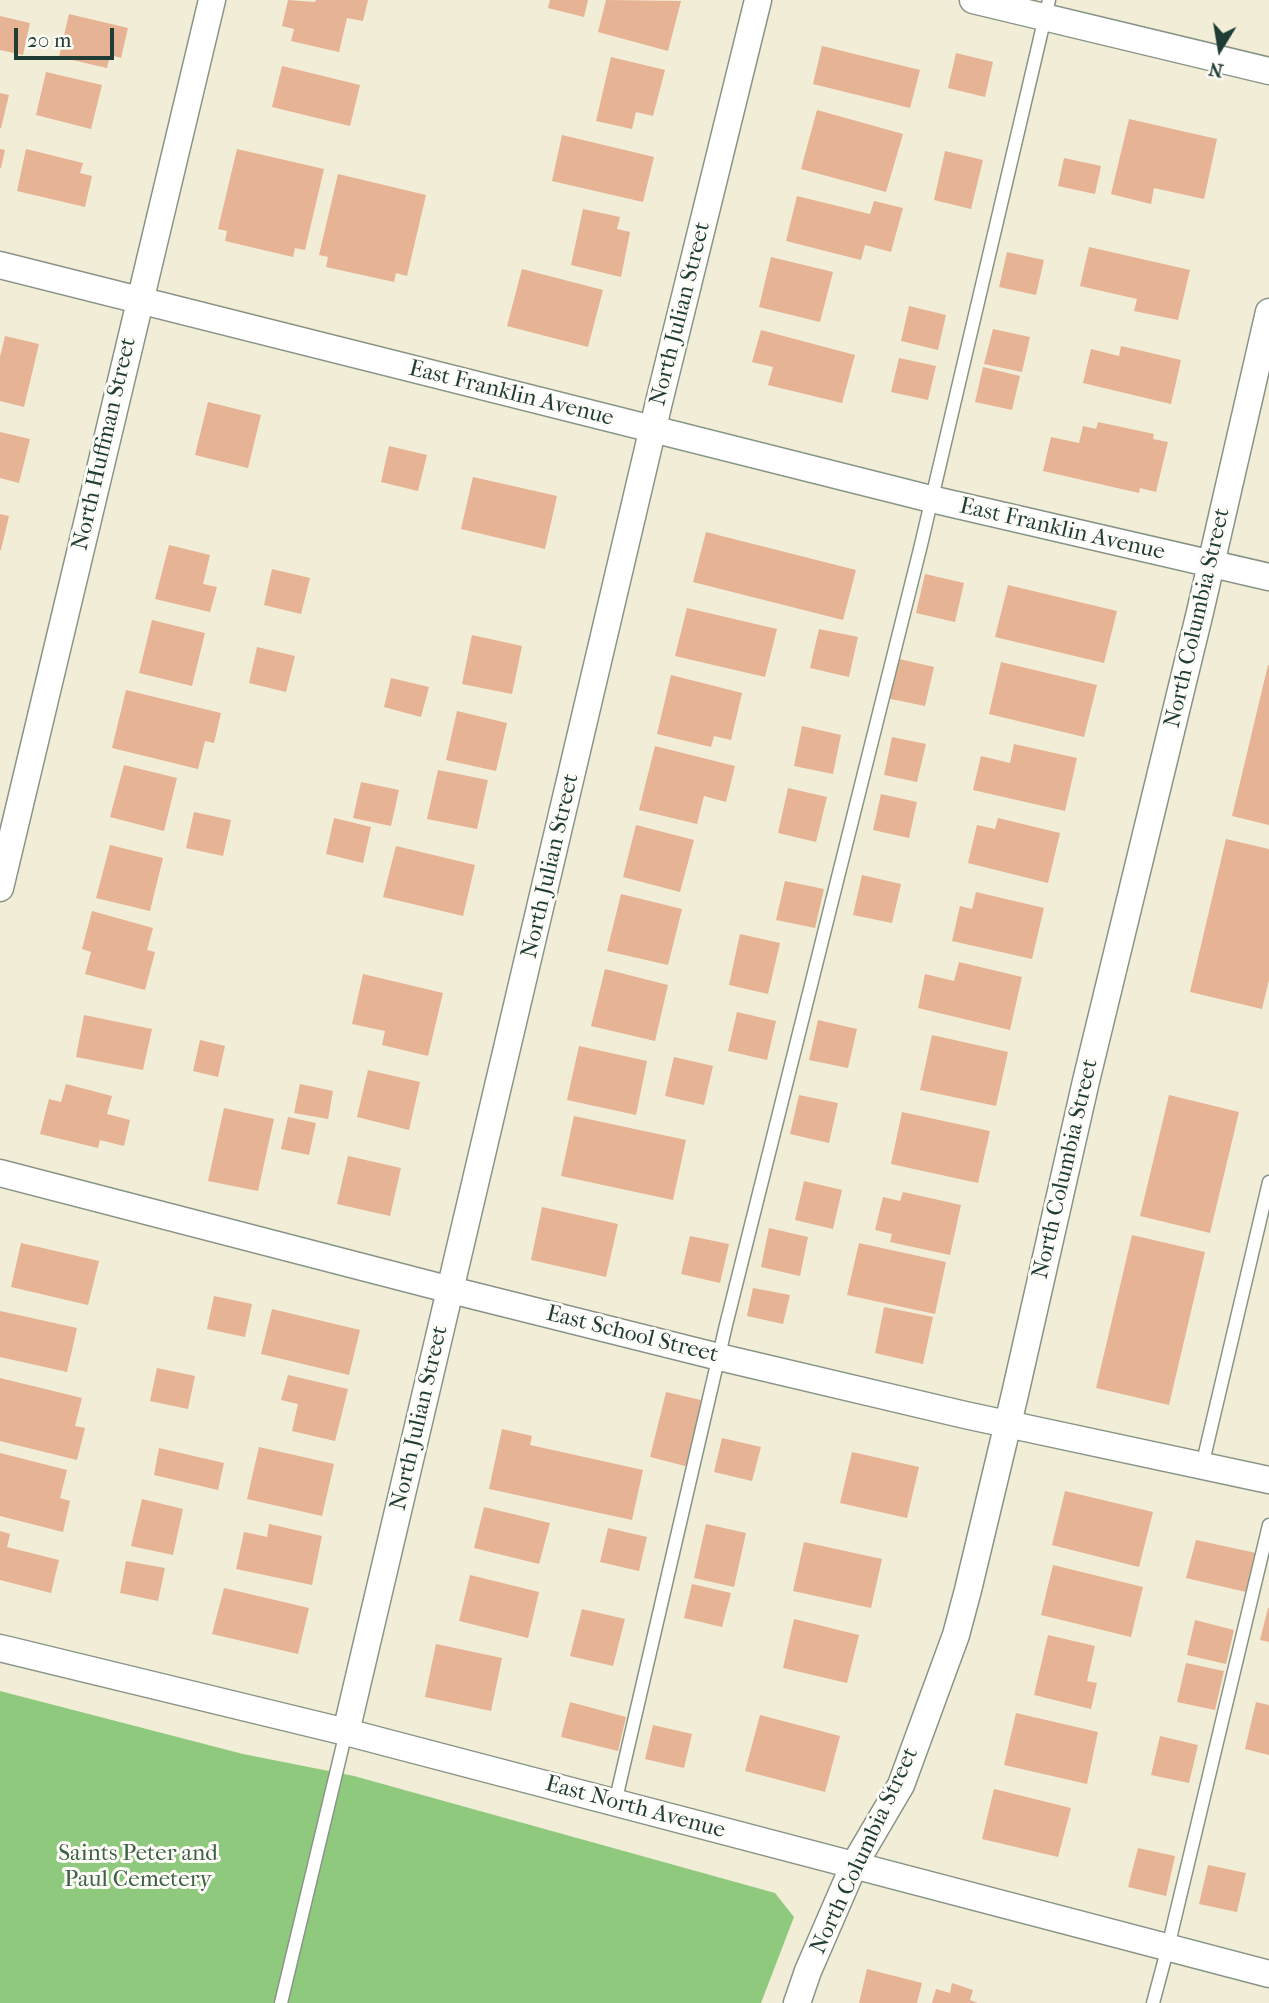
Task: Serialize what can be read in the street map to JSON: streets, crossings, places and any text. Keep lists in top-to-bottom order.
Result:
{
  "streets": {
    "street": [
      "North Julian Street",
      "East Franklin Avenue",
      "North Huffman Street",
      "North Columbia Street",
      "East School Street",
      "East North Avenue"
    ]
  },
  "crossings": [
    ["North Julian Street", "East Franklin Avenue"],
    ["North Julian Street", "East School Street"],
    ["North Julian Street", "East North Avenue"],
    ["East Franklin Avenue", "North Huffman Street"],
    ["East Franklin Avenue", "North Columbia Street"],
    ["North Columbia Street", "East School Street"],
    ["North Columbia Street", "East North Avenue"]
  ],
  "parks": ["Saints Peter and Paul Cemetery"],
  "scale_bar": "20 m",
  "north": "bottom"
}
